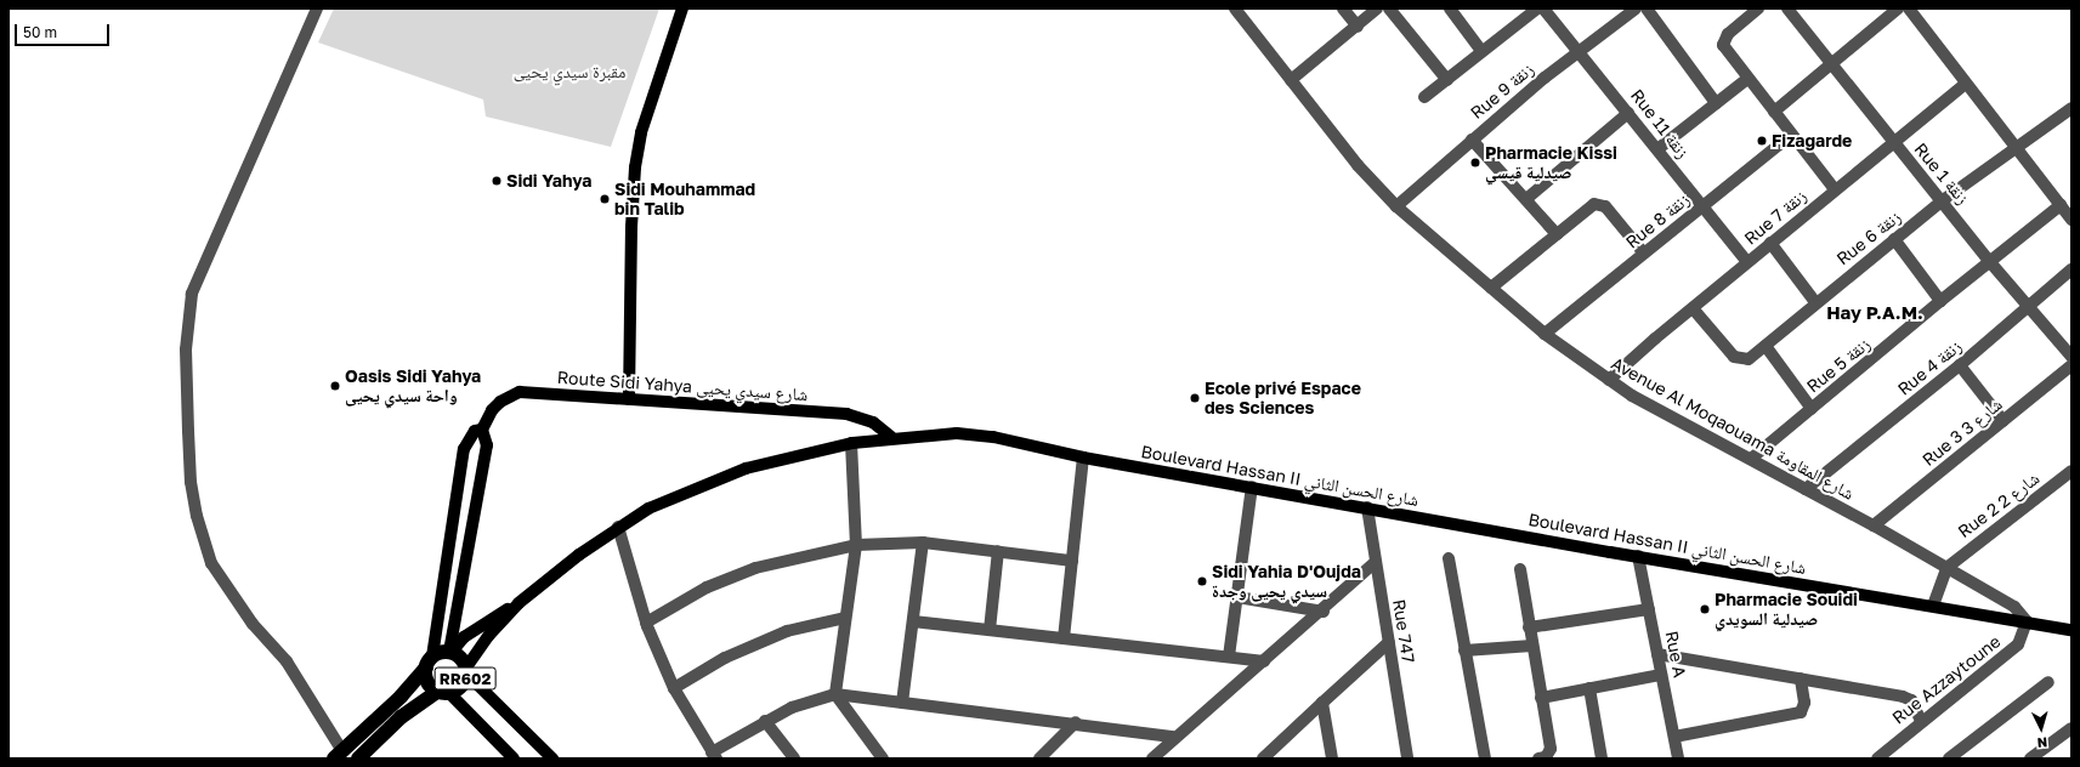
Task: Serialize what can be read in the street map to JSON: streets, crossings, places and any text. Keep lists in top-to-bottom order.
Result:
{
  "streets": {
    "highway": ["RR602"],
    "main road": ["Route Sidi Yahya شارع سيدي يحيى", "Boulevard Hassan II شارع الحسن الثاني"],
    "street": [
      "Rue 9 زنقة",
      "Rue 11 زنقة",
      "Rue 1 زنقة",
      "Rue 7 زنقة",
      "Rue 8 زنقة",
      "Rue 6 زنقة",
      "Rue 5 زنقة",
      "Rue 4 زنقة",
      "Avenue Al Moqaouama شارع المقاومة",
      "Rue 3 شارع 3",
      "Rue 2 شارع 2",
      "Rue 747",
      "Rue A",
      "Rue Azzaytoune"
    ]
  },
  "crossings": [
    ["Rue 9 زنقة", "Rue 11 زنقة"],
    ["Rue 9 زنقة", "Avenue Al Moqaouama شارع المقاومة"],
    ["Rue 11 زنقة", "Rue 7 زنقة"],
    ["Rue 11 زنقة", "Rue 8 زنقة"],
    ["Rue 1 زنقة", "Rue 7 زنقة"],
    ["Rue 1 زنقة", "Rue 6 زنقة"],
    ["Rue 1 زنقة", "Rue 5 زنقة"],
    ["Rue 1 زنقة", "Rue 4 زنقة"],
    ["Rue 7 زنقة", "Rue 6 زنقة"],
    ["Rue 7 زنقة", "Avenue Al Moqaouama شارع المقاومة"],
    ["Rue 8 زنقة", "Avenue Al Moqaouama شارع المقاومة"],
    ["Rue 5 زنقة", "Avenue Al Moqaouama شارع المقاومة"],
    ["Rue 4 زنقة", "Avenue Al Moqaouama شارع المقاومة"],
    ["Route Sidi Yahya شارع سيدي يحيى", "Boulevard Hassan II شارع الحسن الثاني"],
    ["Route Sidi Yahya شارع سيدي يحيى", "RR602"],
    ["Avenue Al Moqaouama شارع المقاومة", "Rue 3 شارع 3"],
    ["Avenue Al Moqaouama شارع المقاومة", "Boulevard Hassan II شارع الحسن الثاني"],
    ["Avenue Al Moqaouama شارع المقاومة", "Rue 2 شارع 2"],
    ["Avenue Al Moqaouama شارع المقاومة", "Rue Azzaytoune"],
    ["Boulevard Hassan II شارع الحسن الثاني", "Rue 747"],
    ["Boulevard Hassan II شارع الحسن الثاني", "Rue A"],
    ["Boulevard Hassan II شارع الحسن الثاني", "RR602"],
    ["Boulevard Hassan II شارع الحسن الثاني", "Rue Azzaytoune"]
  ],
  "districts": ["Hay P.A.M."],
  "parks": ["مقبرة سيدي يحيى"],
  "places": [
    "Fizagarde",
    "Pharmacie Kissi صيدلية قيسي",
    "Sidi Yahya",
    "Sidi Mouhammad bin Talib",
    "Oasis Sidi Yahya واحة سيدي يحيى",
    "Ecole privé Espace des Sciences",
    "Sidi Yahia D'Oujda سيدي يحيى وجدة",
    "Pharmacie Souidi صيدلية السويدي"
  ],
  "scale_bar": "50 m",
  "north": "bottom"
}
